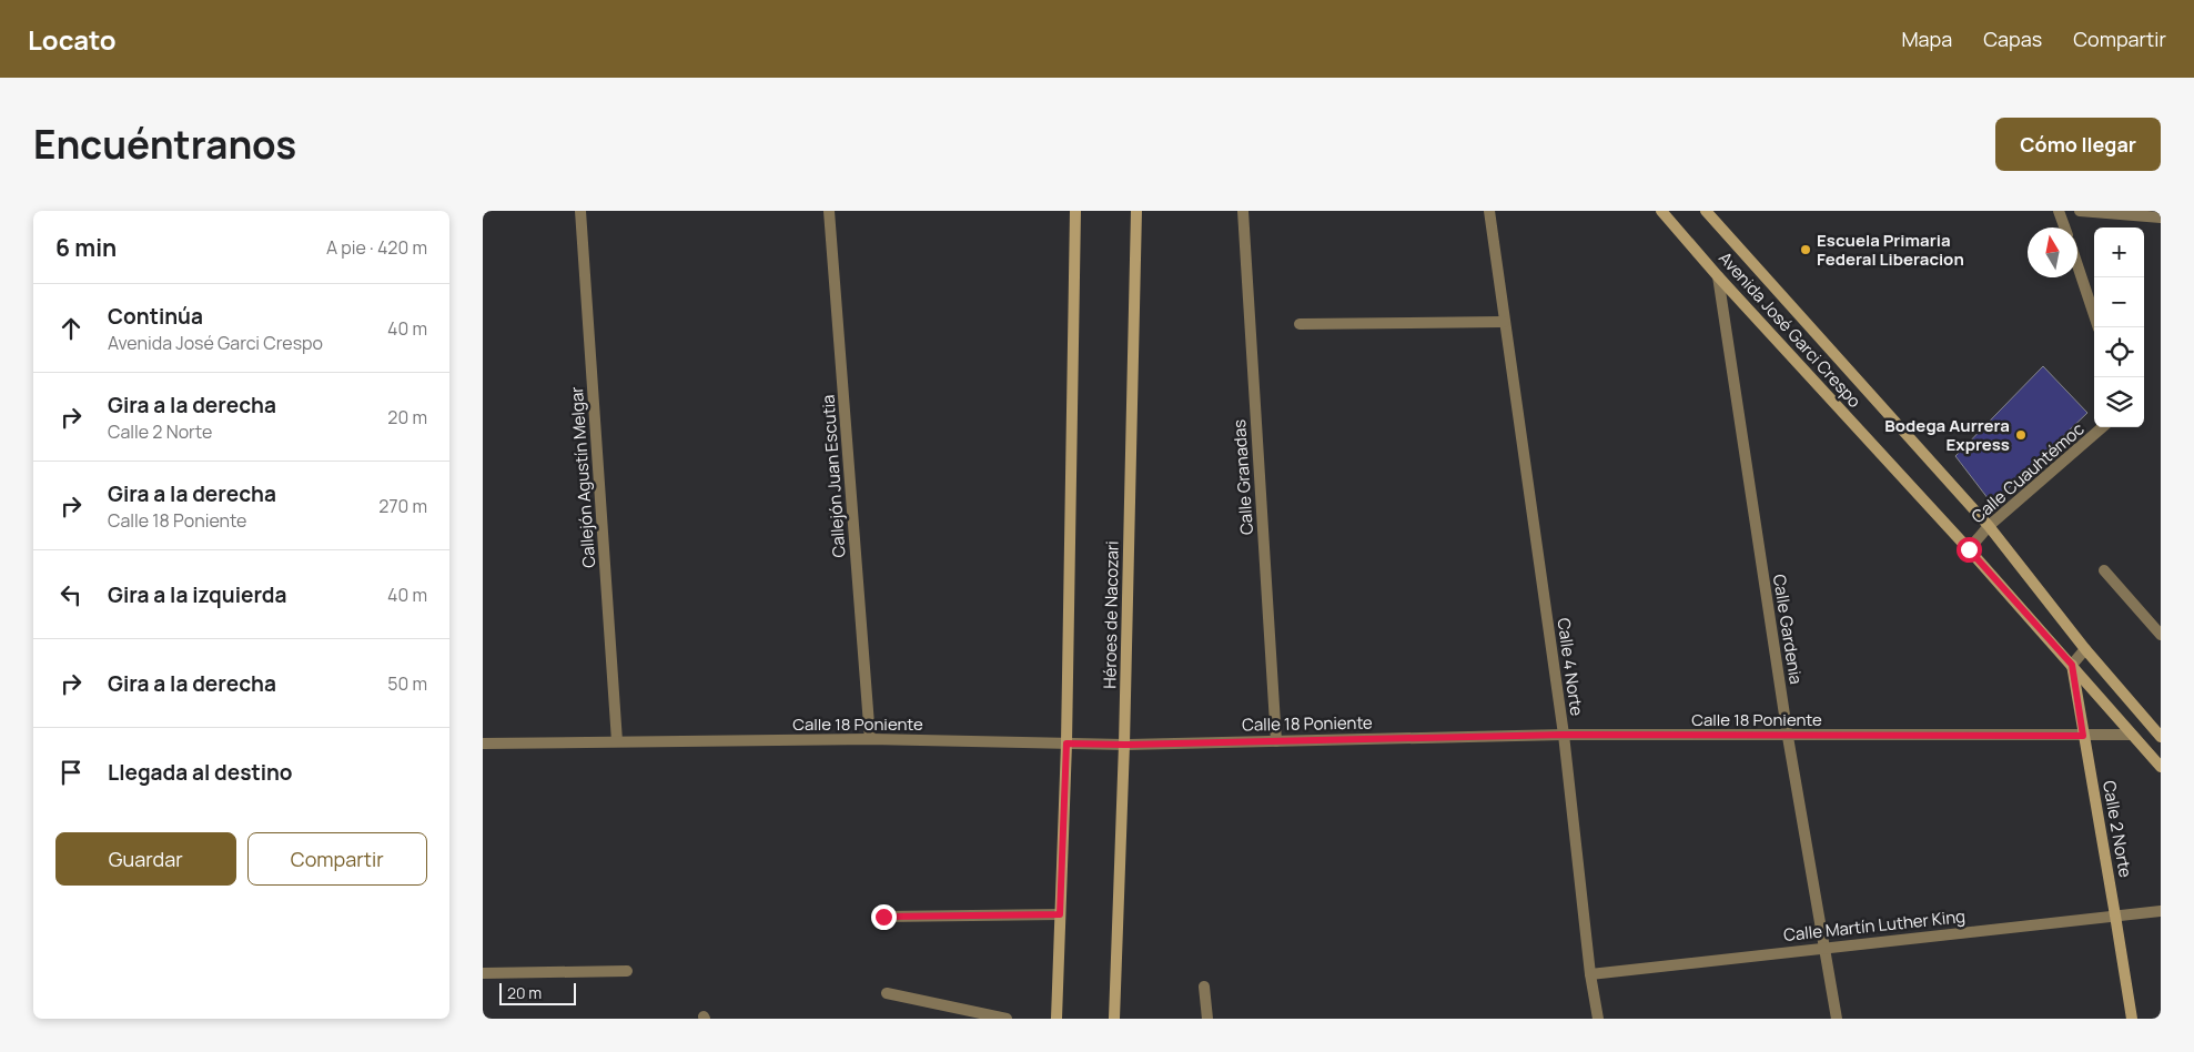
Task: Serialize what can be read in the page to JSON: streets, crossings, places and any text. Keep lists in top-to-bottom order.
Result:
{
  "streets": {
    "main road": ["Avenida José Garci Crespo", "Héroes de Nacozari", "Calle 2 Norte"],
    "street": [
      "Calle Cuauhtémoc",
      "Callejón Juan Escutia",
      "Callejón Agustín Melgar",
      "Calle Granadas",
      "Calle Gardenia",
      "Calle 4 Norte",
      "Calle 18 Poniente",
      "Calle Martín Luther King"
    ]
  },
  "crossings": [
    ["Avenida José Garci Crespo", "Calle Cuauhtémoc"],
    ["Avenida José Garci Crespo", "Calle Gardenia"],
    ["Avenida José Garci Crespo", "Calle 18 Poniente"],
    ["Avenida José Garci Crespo", "Calle 2 Norte"],
    ["Callejón Juan Escutia", "Calle 18 Poniente"],
    ["Callejón Agustín Melgar", "Calle 18 Poniente"],
    ["Calle Granadas", "Calle 18 Poniente"],
    ["Héroes de Nacozari", "Calle 18 Poniente"],
    ["Calle Gardenia", "Calle 18 Poniente"],
    ["Calle Gardenia", "Calle Martín Luther King"],
    ["Calle 4 Norte", "Calle 18 Poniente"],
    ["Calle 4 Norte", "Calle Martín Luther King"],
    ["Calle 18 Poniente", "Calle 2 Norte"],
    ["Calle 2 Norte", "Calle Martín Luther King"]
  ],
  "places": ["Escuela Primaria Federal Liberacion", "Bodega Aurrera Express"],
  "scale_bar": "20 m",
  "north": "top",
  "page": {
    "header": "Locato",
    "nav": ["Mapa", "Capas", "Compartir"],
    "title": "Encuéntranos",
    "buttons": [
      "Cómo llegar",
      ["Guardar", "Compartir"]
    ],
    "heading": ["6 min", "A pie · 420 m"],
    "map_buttons": ["+", "−"],
    "list": [
      ["Continúa", "Avenida José Garci Crespo", "40 m"],
      ["Gira a la derecha", "Calle 2 Norte", "20 m"],
      ["Gira a la derecha", "Calle 18 Poniente", "270 m"],
      ["Gira a la izquierda", "40 m"],
      ["Gira a la derecha", "50 m"],
      "Llegada al destino"
    ],
    "scale": "20 m"
  }
}
